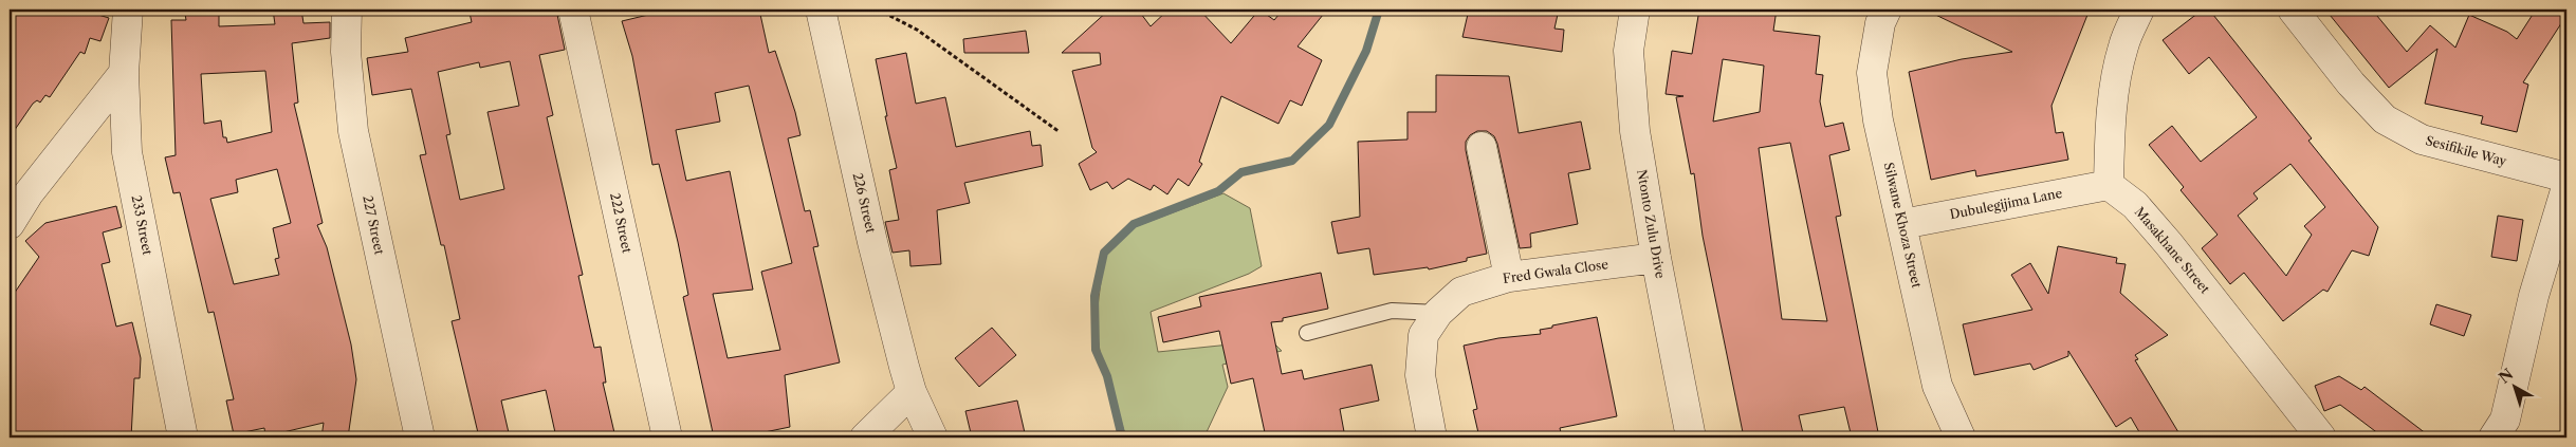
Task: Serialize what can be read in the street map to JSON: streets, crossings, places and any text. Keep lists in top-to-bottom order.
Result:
{
  "streets": {
    "street": [
      "Sesifikile Way",
      "226 Street",
      "Dubulegijima Lane",
      "222 Street",
      "Ntonto Zulu Drive",
      "233 Street",
      "227 Street",
      "Silwane Khoza Street",
      "Masakhane Street",
      "Fred Gwala Close"
    ]
  },
  "crossings": [
    ["Dubulegijima Lane", "Silwane Khoza Street"],
    ["Dubulegijima Lane", "Masakhane Street"],
    ["Ntonto Zulu Drive", "Fred Gwala Close"]
  ],
  "north": "top left"
}
